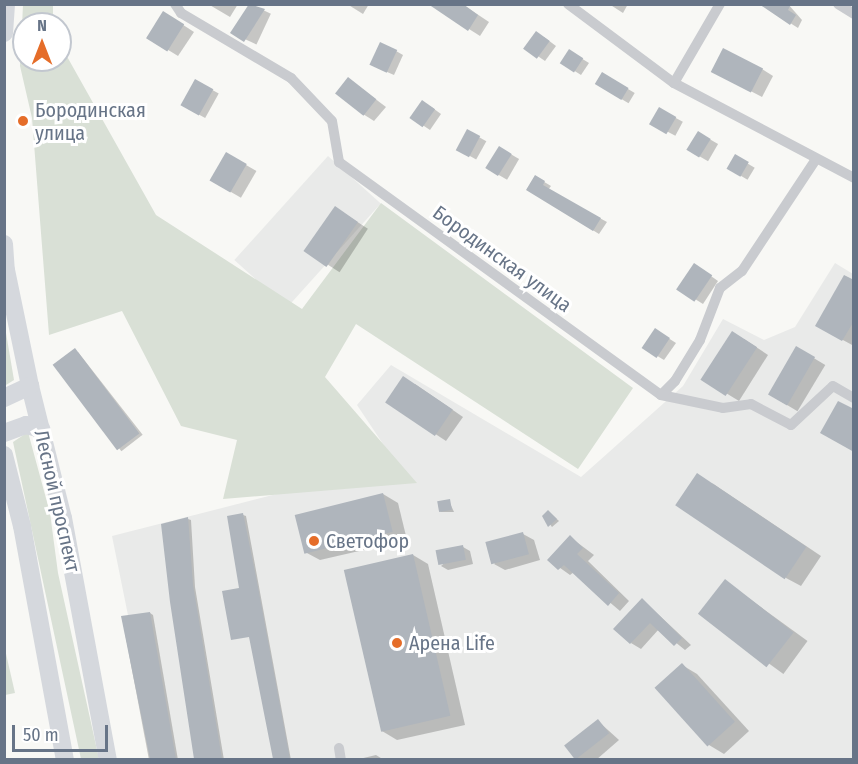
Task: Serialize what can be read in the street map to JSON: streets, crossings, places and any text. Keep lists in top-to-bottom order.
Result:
{
  "streets": {
    "main road": ["Лесной проспект"],
    "street": ["Бородинская улица"]
  },
  "places": ["Бородинская улица", "Светофор", "Арена Life"],
  "scale_bar": "50 m",
  "north": "top"
}
